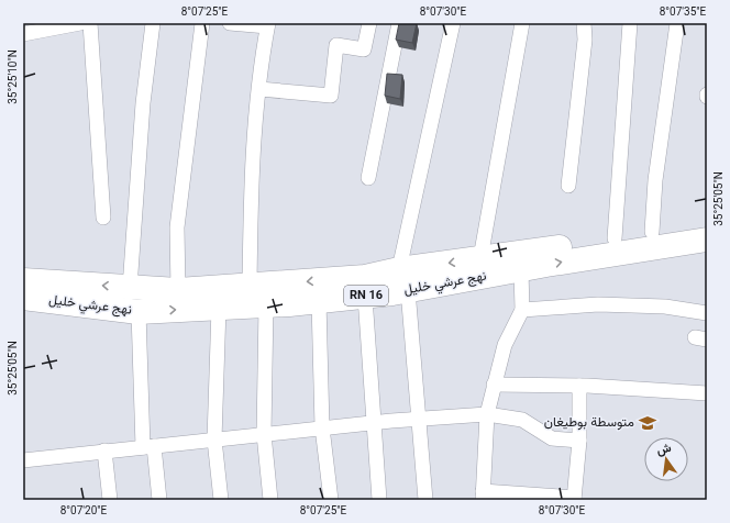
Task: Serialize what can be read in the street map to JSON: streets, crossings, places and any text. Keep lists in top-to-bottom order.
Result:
{
  "streets": {
    "highway": ["نهج عرشي خليل", "RN 16"]
  },
  "places": {
    "school or university": ["متوسطة بوطيغان"]
  },
  "north": "top",
  "coordinates": [
    "8°07'25\"E",
    "8°07'30\"E",
    "8°07'35\"E",
    "35°25'10\"N",
    "35°25'05\"N",
    "8°07'20\"E"
  ]
}
